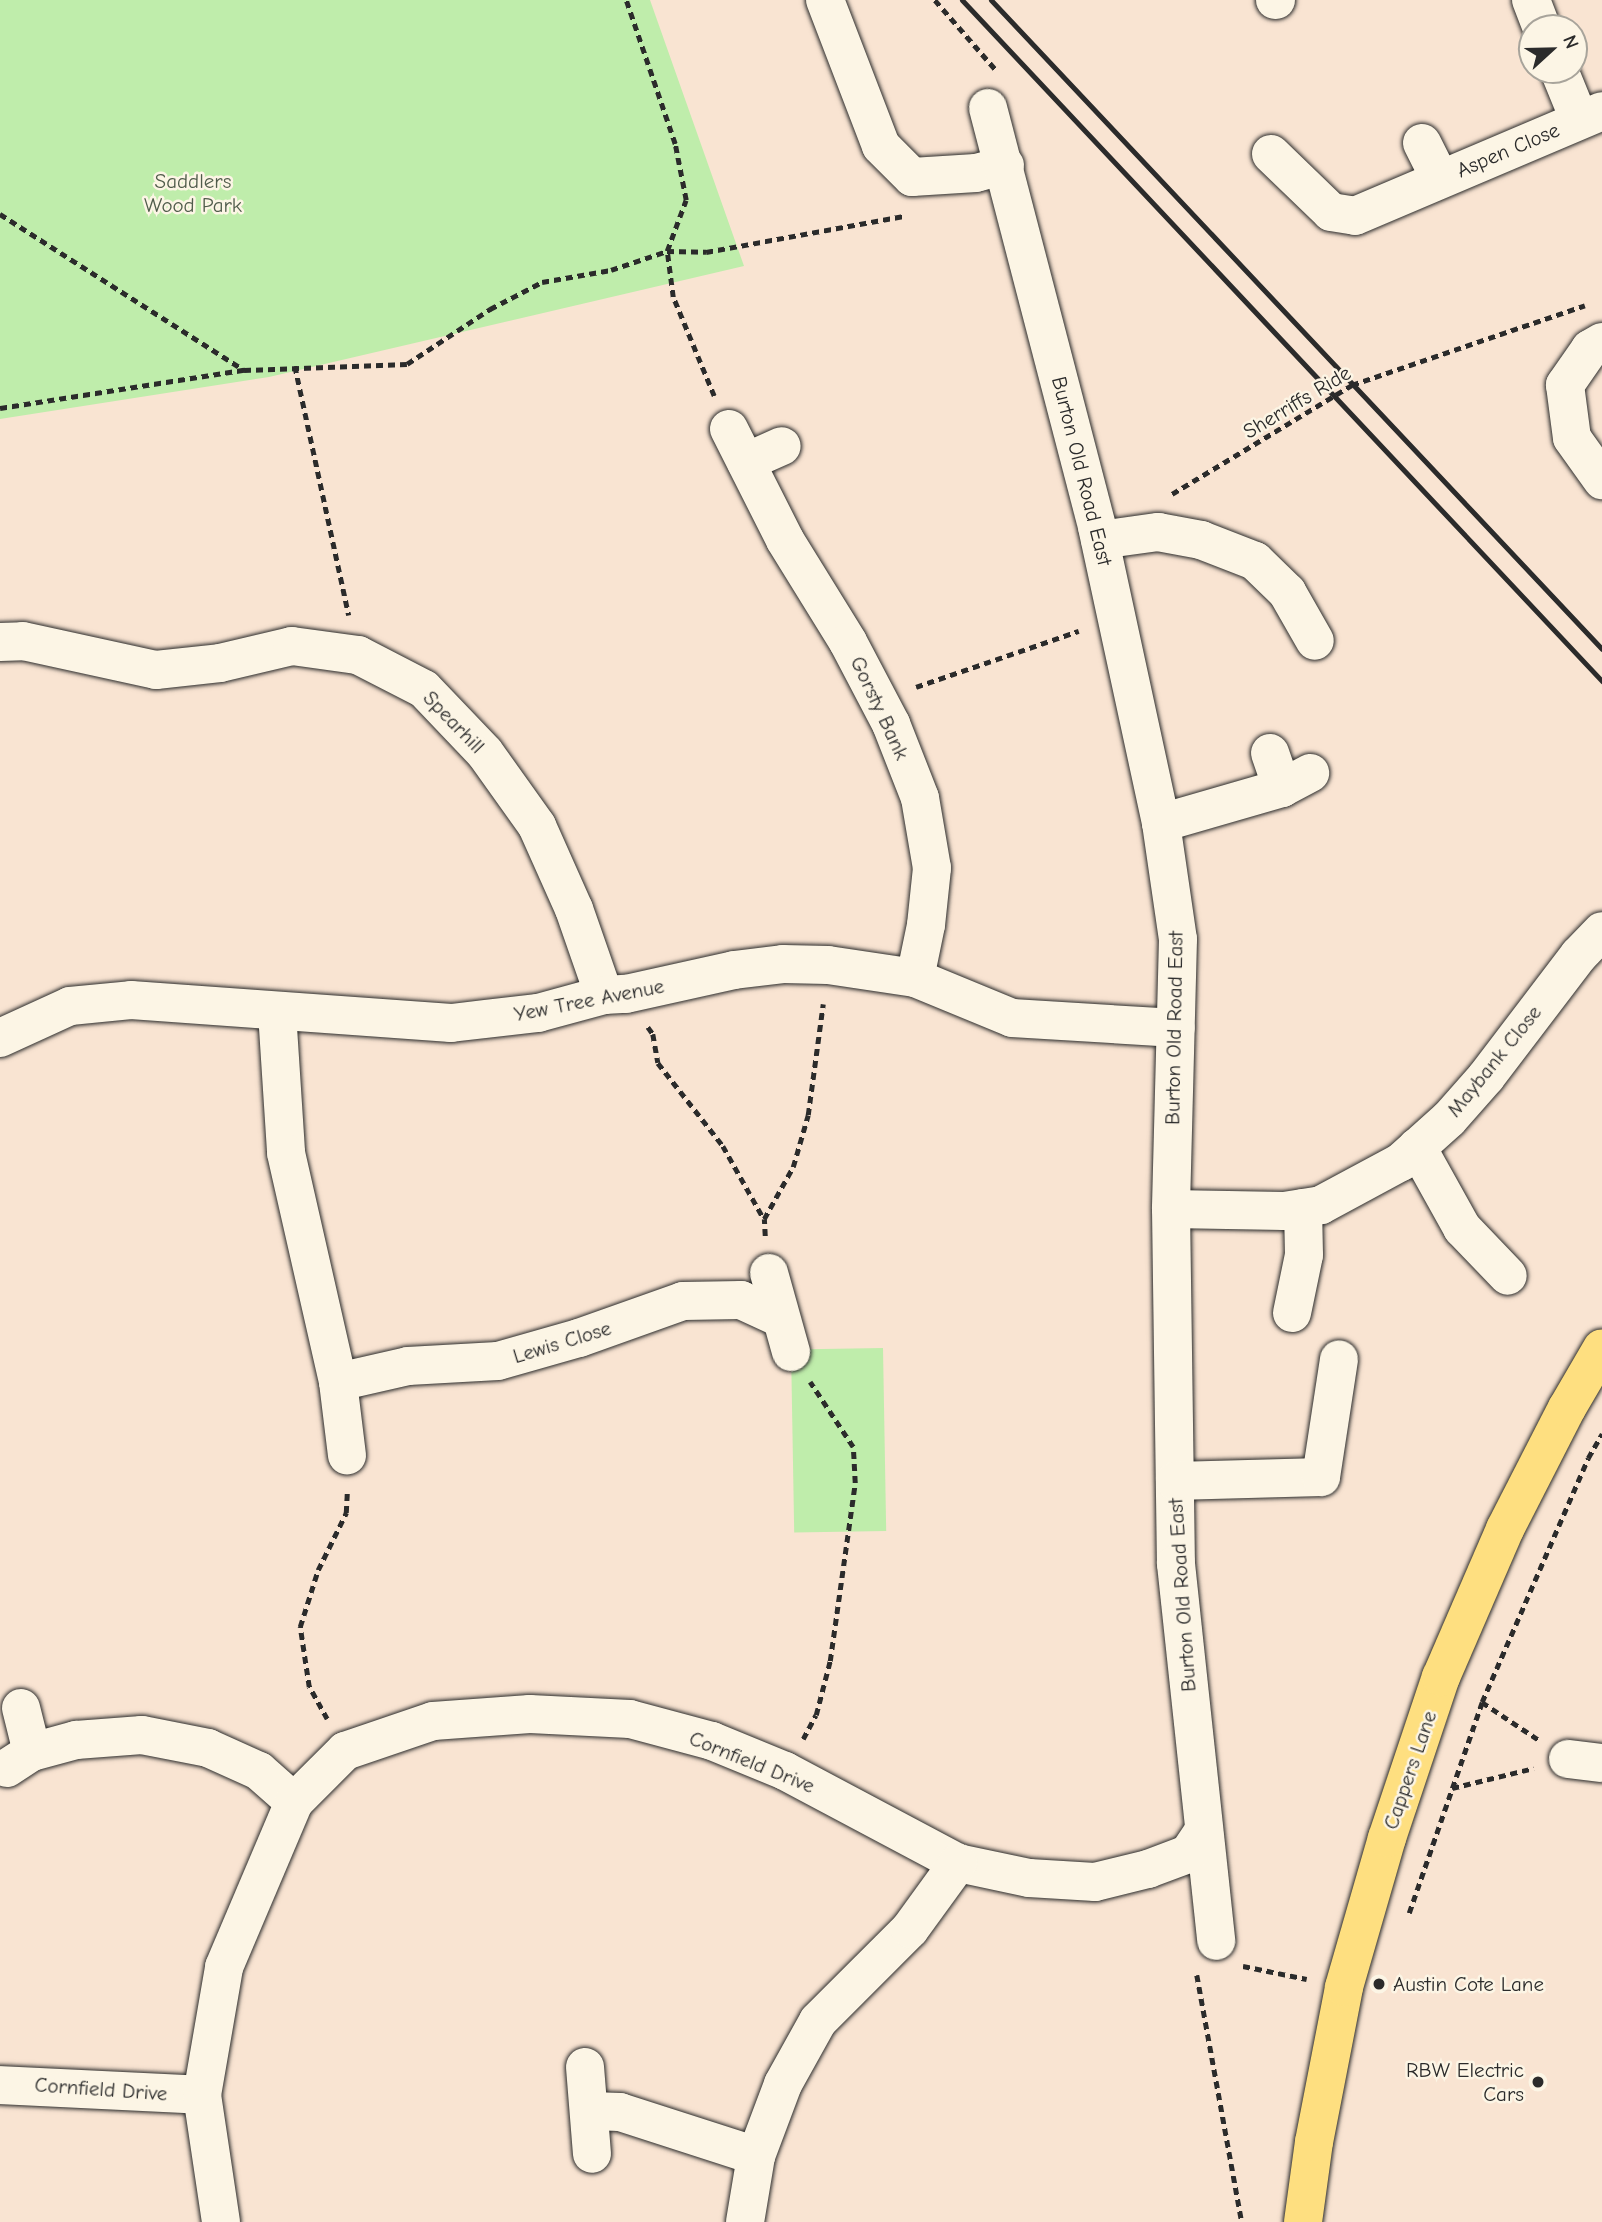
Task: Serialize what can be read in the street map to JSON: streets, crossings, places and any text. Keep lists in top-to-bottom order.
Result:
{
  "streets": {
    "highway": ["Cappers Lane"],
    "street": [
      "Aspen Close",
      "Burton Old Road East",
      "Gorsty Bank",
      "Spearhill",
      "Yew Tree Avenue",
      "Maybank Close",
      "Lewis Close",
      "Cornfield Drive"
    ],
    "path": ["Sherriffs Ride"]
  },
  "crossings": [
    ["Burton Old Road East", "Yew Tree Avenue"],
    ["Burton Old Road East", "Maybank Close"],
    ["Burton Old Road East", "Cornfield Drive"],
    ["Gorsty Bank", "Yew Tree Avenue"],
    ["Spearhill", "Yew Tree Avenue"]
  ],
  "parks": ["Saddlers Wood Park"],
  "places": ["Austin Cote Lane", "RBW Electric Cars"],
  "north": "right"
}
